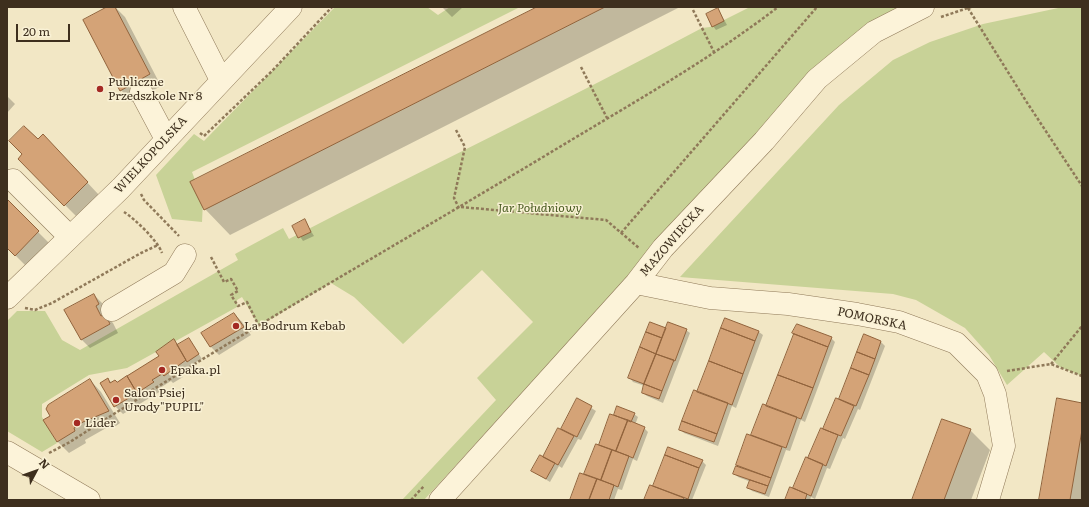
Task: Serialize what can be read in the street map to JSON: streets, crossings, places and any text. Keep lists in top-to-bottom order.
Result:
{
  "streets": {
    "street": ["WIELKOPOLSKA", "MAZOWIECKA", "POMORSKA"]
  },
  "crossings": [
    ["MAZOWIECKA", "POMORSKA"]
  ],
  "parks": ["Jar Południowy"],
  "places": [
    "Publiczne Przedszkole Nr 8",
    "La Bodrum Kebab",
    "Epaka.pl",
    "Salon Psiej Urody\"PUPIL\"",
    "Lider"
  ],
  "scale_bar": "20 m",
  "north": "top right"
}
